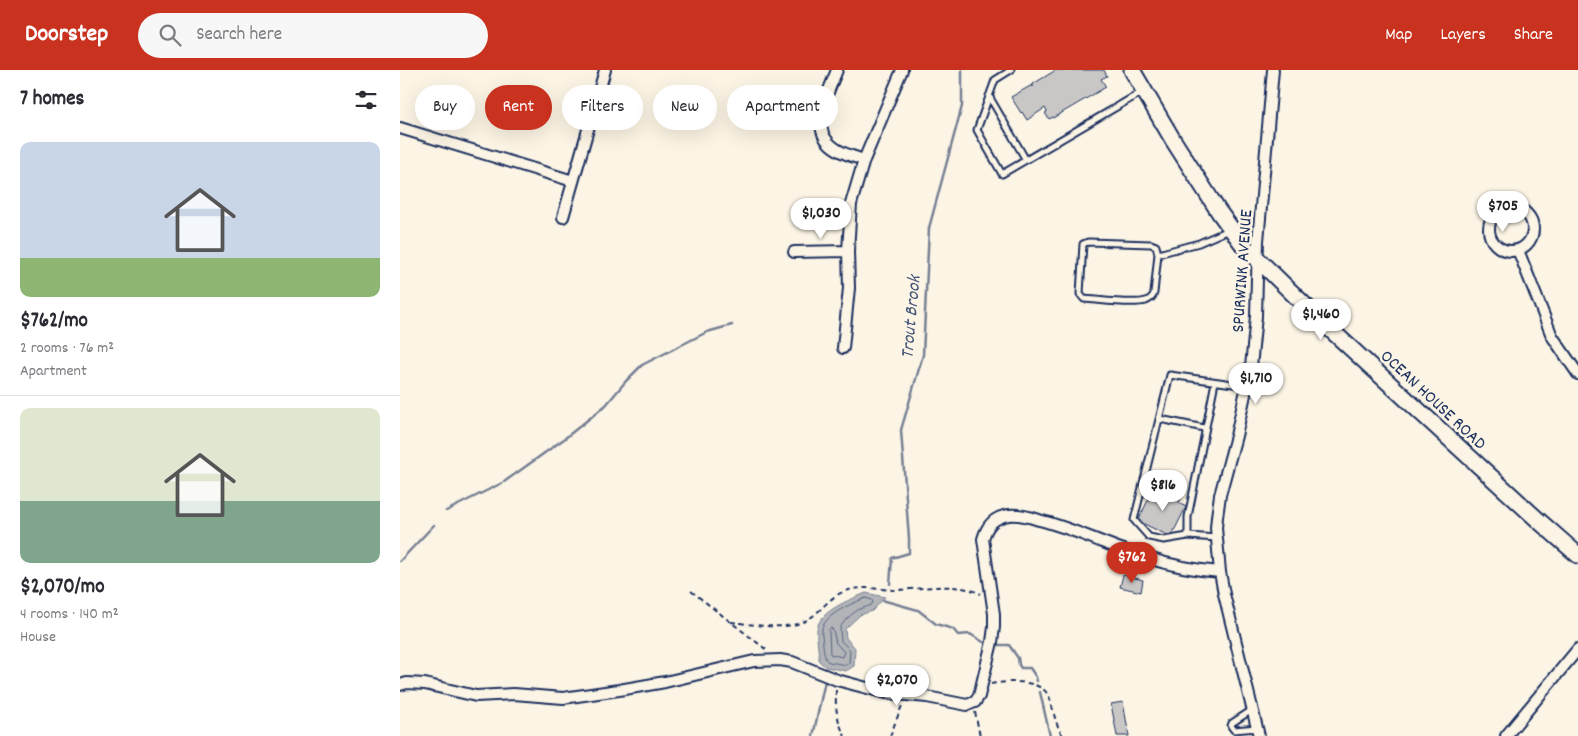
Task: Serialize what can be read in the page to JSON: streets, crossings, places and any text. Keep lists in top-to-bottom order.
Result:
{
  "streets": {
    "main road": ["OCEAN HOUSE ROAD"],
    "street": ["SPURWINK AVENUE"]
  },
  "crossings": [
    ["SPURWINK AVENUE", "OCEAN HOUSE ROAD"]
  ],
  "water": ["Trout Brook"],
  "page": {
    "header": "Doorstep",
    "search": "Search here",
    "nav": ["Map", "Layers", "Share"],
    "heading": "7 homes",
    "chip": [
      "Buy",
      "Rent",
      "Filters",
      "New",
      "Apartment"
    ],
    "list": [
      {
        "name": "$762/mo",
        "note": "2 rooms · 76 m² · Apartment"
      },
      {
        "name": "$2,070/mo",
        "note": "4 rooms · 140 m² · House"
      }
    ],
    "price": [
      "$705",
      "$1,030",
      "$1,460",
      "$1,710",
      "$816",
      "$762",
      "$2,070"
    ]
  }
}
